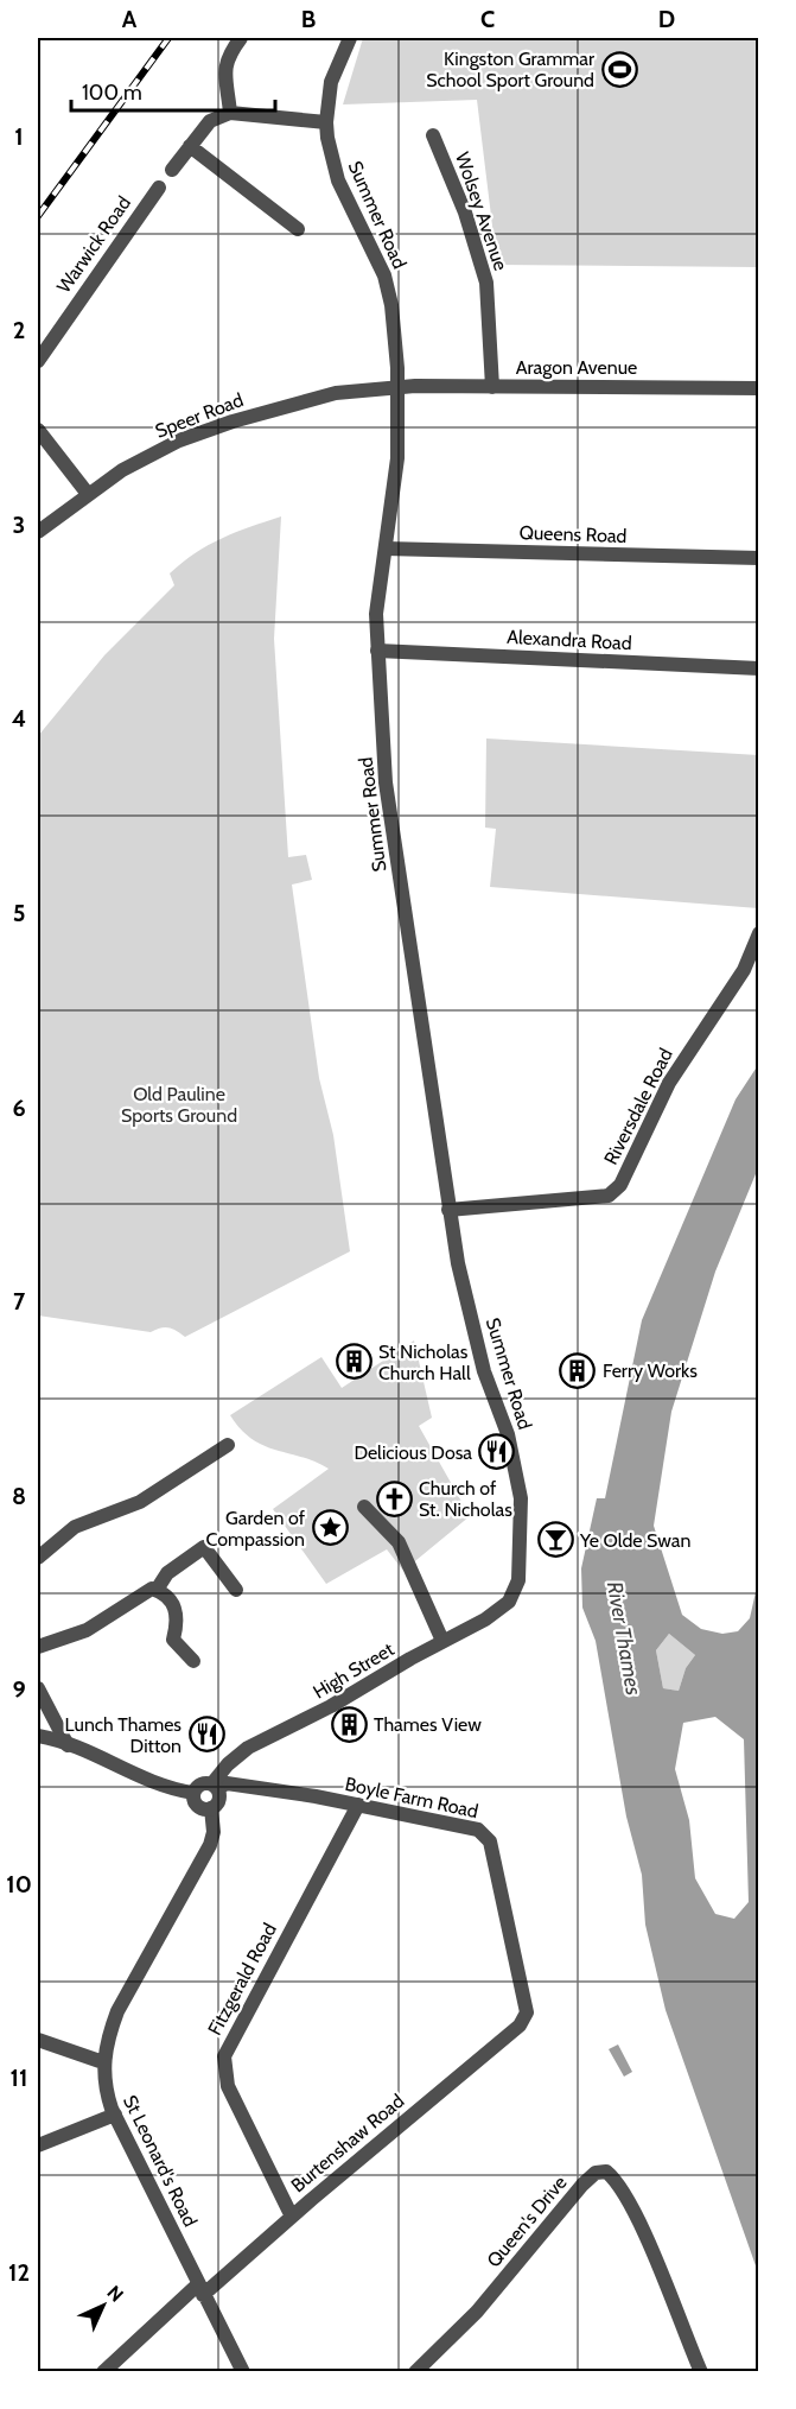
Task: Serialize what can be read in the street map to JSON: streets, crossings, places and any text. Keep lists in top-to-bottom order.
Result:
{
  "streets": {
    "street": [
      "Wolsey Avenue",
      "Summer Road",
      "Warwick Road",
      "Aragon Avenue",
      "Speer Road",
      "Queens Road",
      "Alexandra Road",
      "Riversdale Road",
      "High Street",
      "Boyle Farm Road",
      "Fitzgerald Road",
      "Burtenshaw Road",
      "St Leonard's Road",
      "Queen's Drive"
    ]
  },
  "crossings": [
    ["Wolsey Avenue", "Aragon Avenue"],
    ["Summer Road", "Aragon Avenue"],
    ["Summer Road", "Speer Road"],
    ["Summer Road", "Queens Road"],
    ["Summer Road", "Alexandra Road"],
    ["Summer Road", "Riversdale Road"],
    ["Summer Road", "High Street"],
    ["Aragon Avenue", "Speer Road"],
    ["High Street", "Boyle Farm Road"],
    ["High Street", "St Leonard's Road"],
    ["Boyle Farm Road", "Fitzgerald Road"],
    ["Boyle Farm Road", "Burtenshaw Road"],
    ["Boyle Farm Road", "St Leonard's Road"],
    ["Fitzgerald Road", "Burtenshaw Road"],
    ["Burtenshaw Road", "St Leonard's Road"]
  ],
  "water": ["River Thames"],
  "parks": ["Old Pauline Sports Ground"],
  "places": {
    "sports": ["Kingston Grammar School Sport Ground"],
    "building": ["St Nicholas Church Hall", "Ferry Works", "Thames View"],
    "restaurant": ["Delicious Dosa", "Lunch Thames Ditton"],
    "church": ["Church of St. Nicholas"],
    "place": ["Garden of Compassion"],
    "bar": ["Ye Olde Swan"]
  },
  "scale_bar": "100 m",
  "north": "top right",
  "grid": {
    "columns": [
      "A",
      "B",
      "C",
      "D"
    ],
    "rows": [
      "1",
      "2",
      "3",
      "4",
      "5",
      "6",
      "7",
      "8",
      "9",
      "10",
      "11",
      "12"
    ]
  }
}
